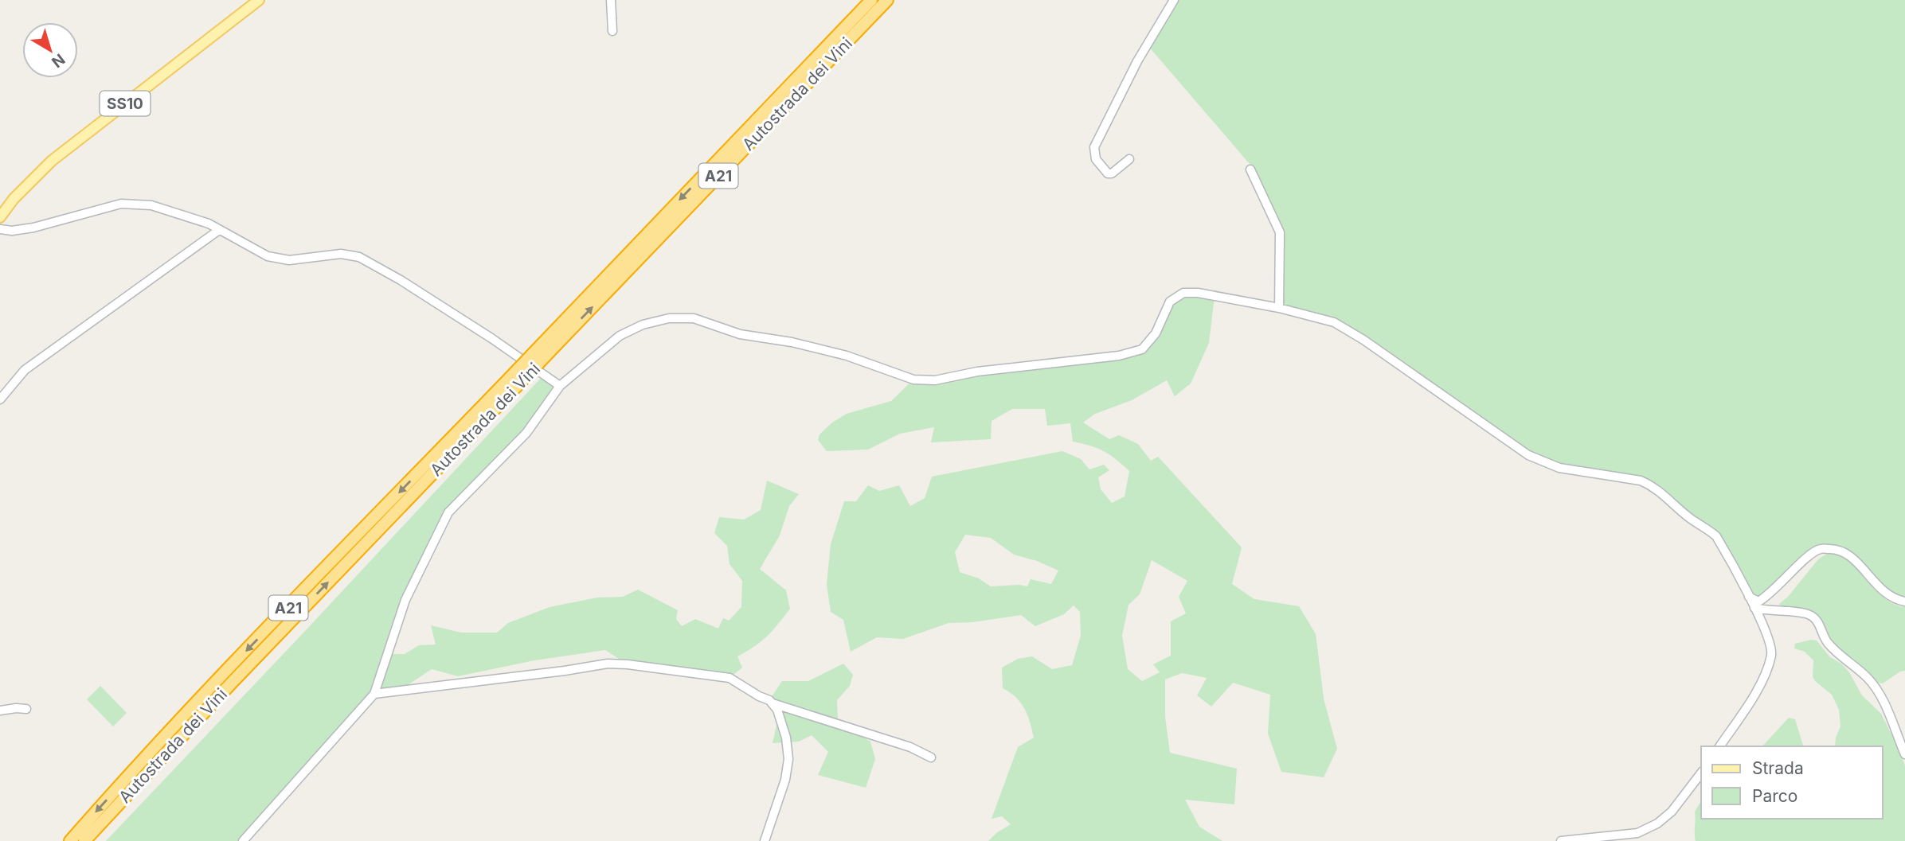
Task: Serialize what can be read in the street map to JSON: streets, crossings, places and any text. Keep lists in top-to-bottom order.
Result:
{
  "streets": {
    "highway": ["Autostrada dei Vini", "A21"],
    "main road": ["SS10"]
  },
  "legend": ["Strada", "Parco"],
  "north": "bottom right"
}
